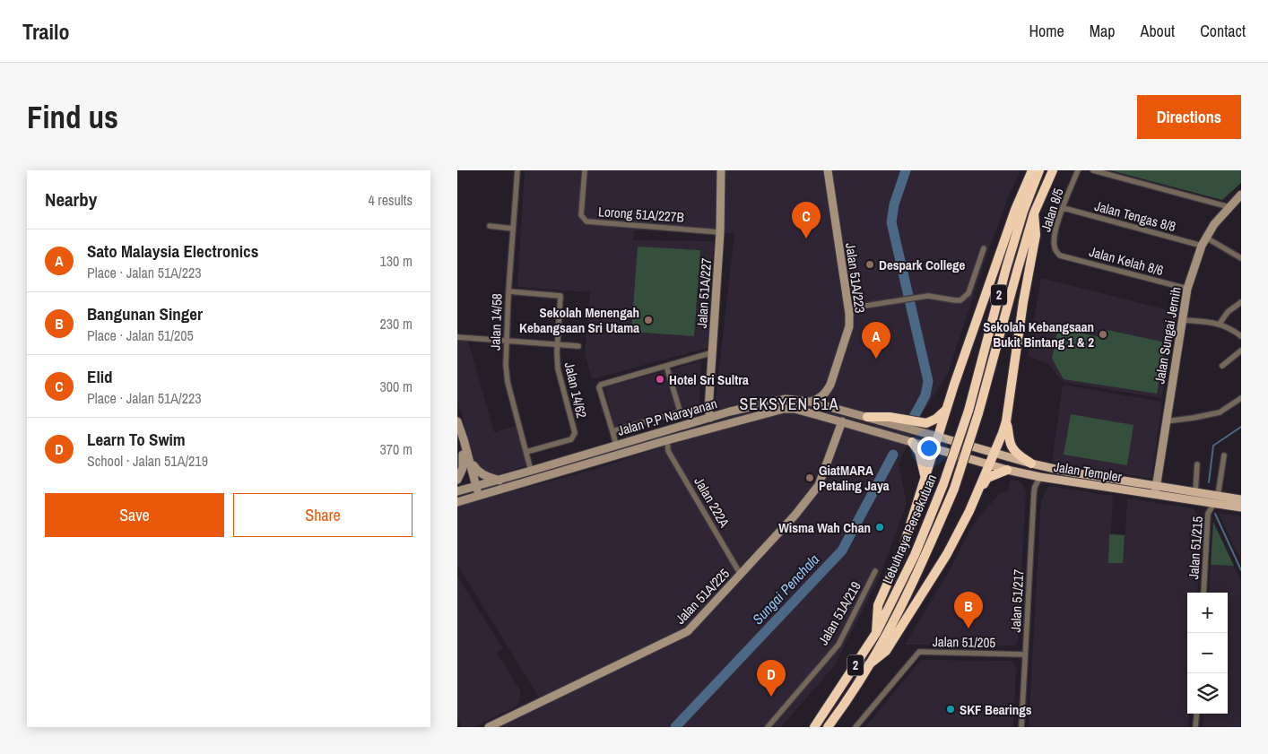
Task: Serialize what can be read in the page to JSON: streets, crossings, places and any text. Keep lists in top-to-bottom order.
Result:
{
  "streets": {
    "highway": ["2", "Lebuhraya Persekutuan"],
    "main road": ["Jalan Templer"],
    "street": [
      "Jalan 8/5",
      "Lorong 51A/227B",
      "Jalan Tengas 8/8",
      "Jalan Kelah 8/6",
      "Jalan 51A/223",
      "Jalan 51A/227",
      "Jalan 14/58",
      "Jalan Sungai Jernih",
      "Jalan 14/62",
      "Jalan P.P Narayanan",
      "Jalan 222A",
      "Jalan 51/215",
      "Jalan 51A/225",
      "Jalan 51/217",
      "Jalan 51A/219",
      "Jalan 51/205"
    ]
  },
  "crossings": [
    ["Jalan 8/5", "Jalan Tengas 8/8"],
    ["Jalan 8/5", "Jalan Kelah 8/6"],
    ["Lorong 51A/227B", "Jalan 51A/227"],
    ["Jalan Tengas 8/8", "Jalan Sungai Jernih"],
    ["Jalan Kelah 8/6", "Jalan Sungai Jernih"],
    ["Jalan 51A/223", "Jalan P.P Narayanan"],
    ["Jalan 51A/227", "Jalan P.P Narayanan"],
    ["Jalan 14/58", "Jalan 14/62"],
    ["Jalan 14/58", "Jalan P.P Narayanan"],
    ["Jalan Sungai Jernih", "Jalan Templer"],
    ["Jalan P.P Narayanan", "Jalan Templer"],
    ["Jalan P.P Narayanan", "Jalan 222A"],
    ["Jalan P.P Narayanan", "Jalan 51A/225"],
    ["Jalan Templer", "Jalan 51/215"],
    ["Jalan Templer", "Jalan 51/217"],
    ["Jalan 222A", "Jalan 51A/225"],
    ["Jalan 51/217", "Jalan 51/205"]
  ],
  "districts": ["SEKSYEN 51A"],
  "water": ["Sungai Penchala"],
  "places": [
    "Despark College",
    "Sekolah Menengah Kebangsaan Sri Utama",
    "Sekolah Kebangsaan Bukit Bintang 1 & 2",
    "Hotel Sri Sultra",
    "GiatMARA Petaling Jaya",
    "Wisma Wah Chan",
    "SKF Bearings"
  ],
  "page": {
    "header": "Trailo",
    "nav": [
      "Home",
      "Map",
      "About",
      "Contact"
    ],
    "buttons": [
      "Directions",
      ["Save", "Share"]
    ],
    "title": "Find us",
    "heading": ["Nearby", "4 results"],
    "pins": [
      "C",
      "A",
      "B",
      "D"
    ],
    "list": [
      {
        "mark": "A",
        "name": "Sato Malaysia Electronics",
        "note": "Place · Jalan 51A/223",
        "value": "130 m"
      },
      {
        "mark": "B",
        "name": "Bangunan Singer",
        "note": "Place · Jalan 51/205",
        "value": "230 m"
      },
      {
        "mark": "C",
        "name": "Elid",
        "note": "Place · Jalan 51A/223",
        "value": "300 m"
      },
      {
        "mark": "D",
        "name": "Learn To Swim",
        "note": "School · Jalan 51A/219",
        "value": "370 m"
      }
    ],
    "map_buttons": ["+", "−"]
  }
}
